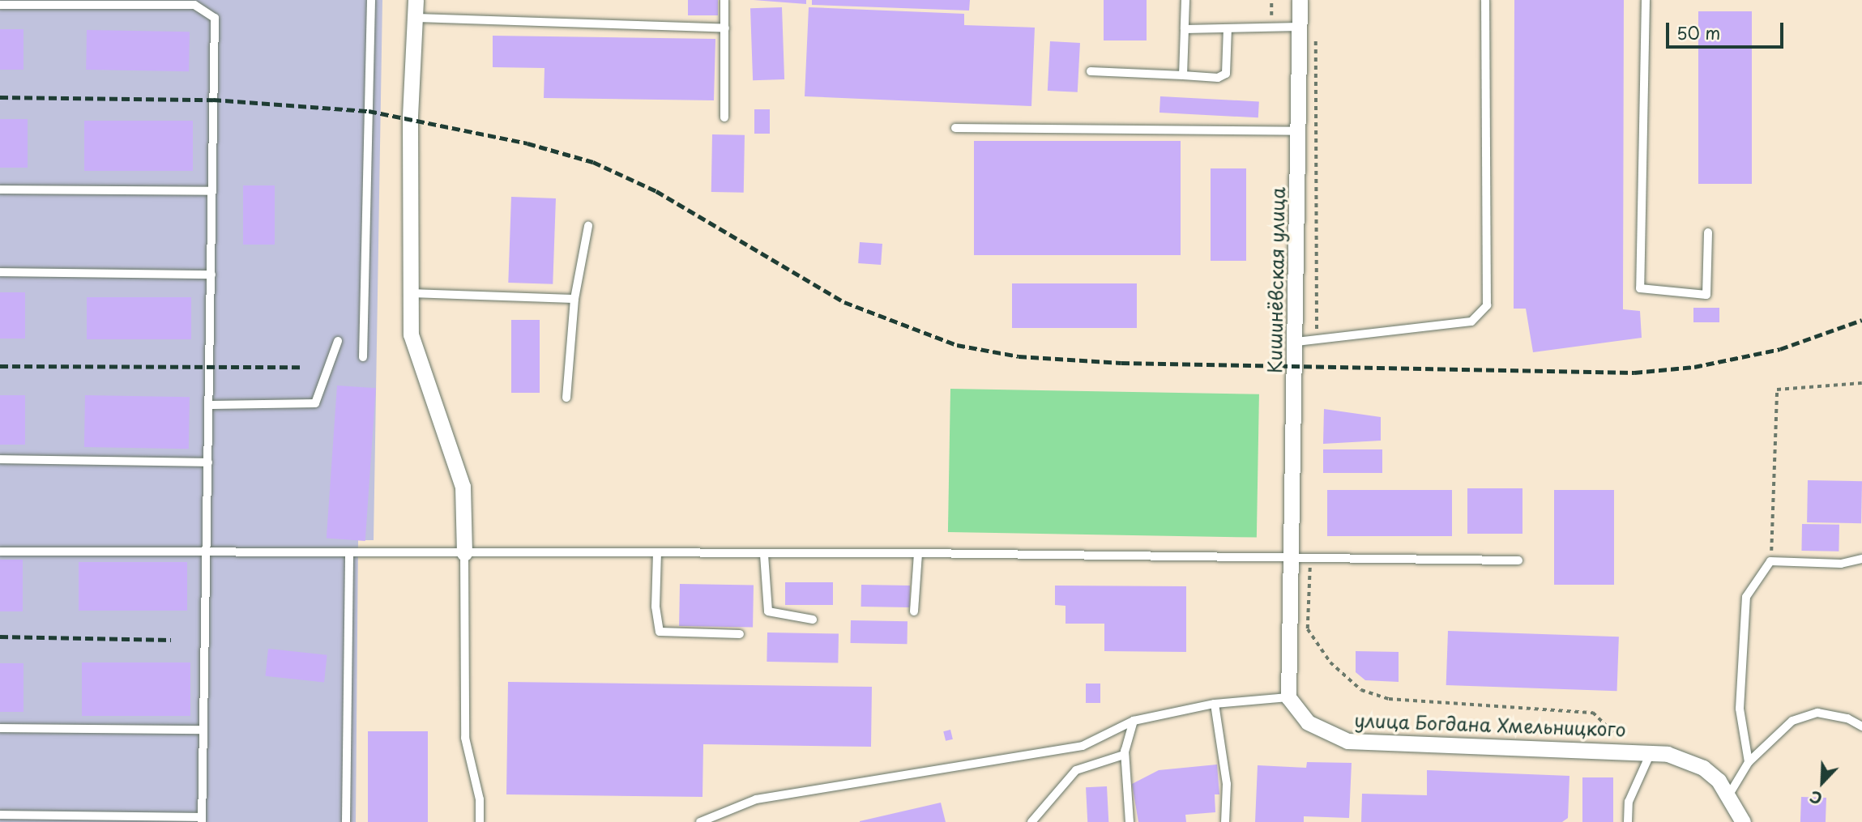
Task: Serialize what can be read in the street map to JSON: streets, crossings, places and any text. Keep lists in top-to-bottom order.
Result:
{
  "streets": {
    "street": ["Кишинёвская улица", "улица Богдана Хмельницкого"]
  },
  "scale_bar": "50 m",
  "north": "bottom left"
}
